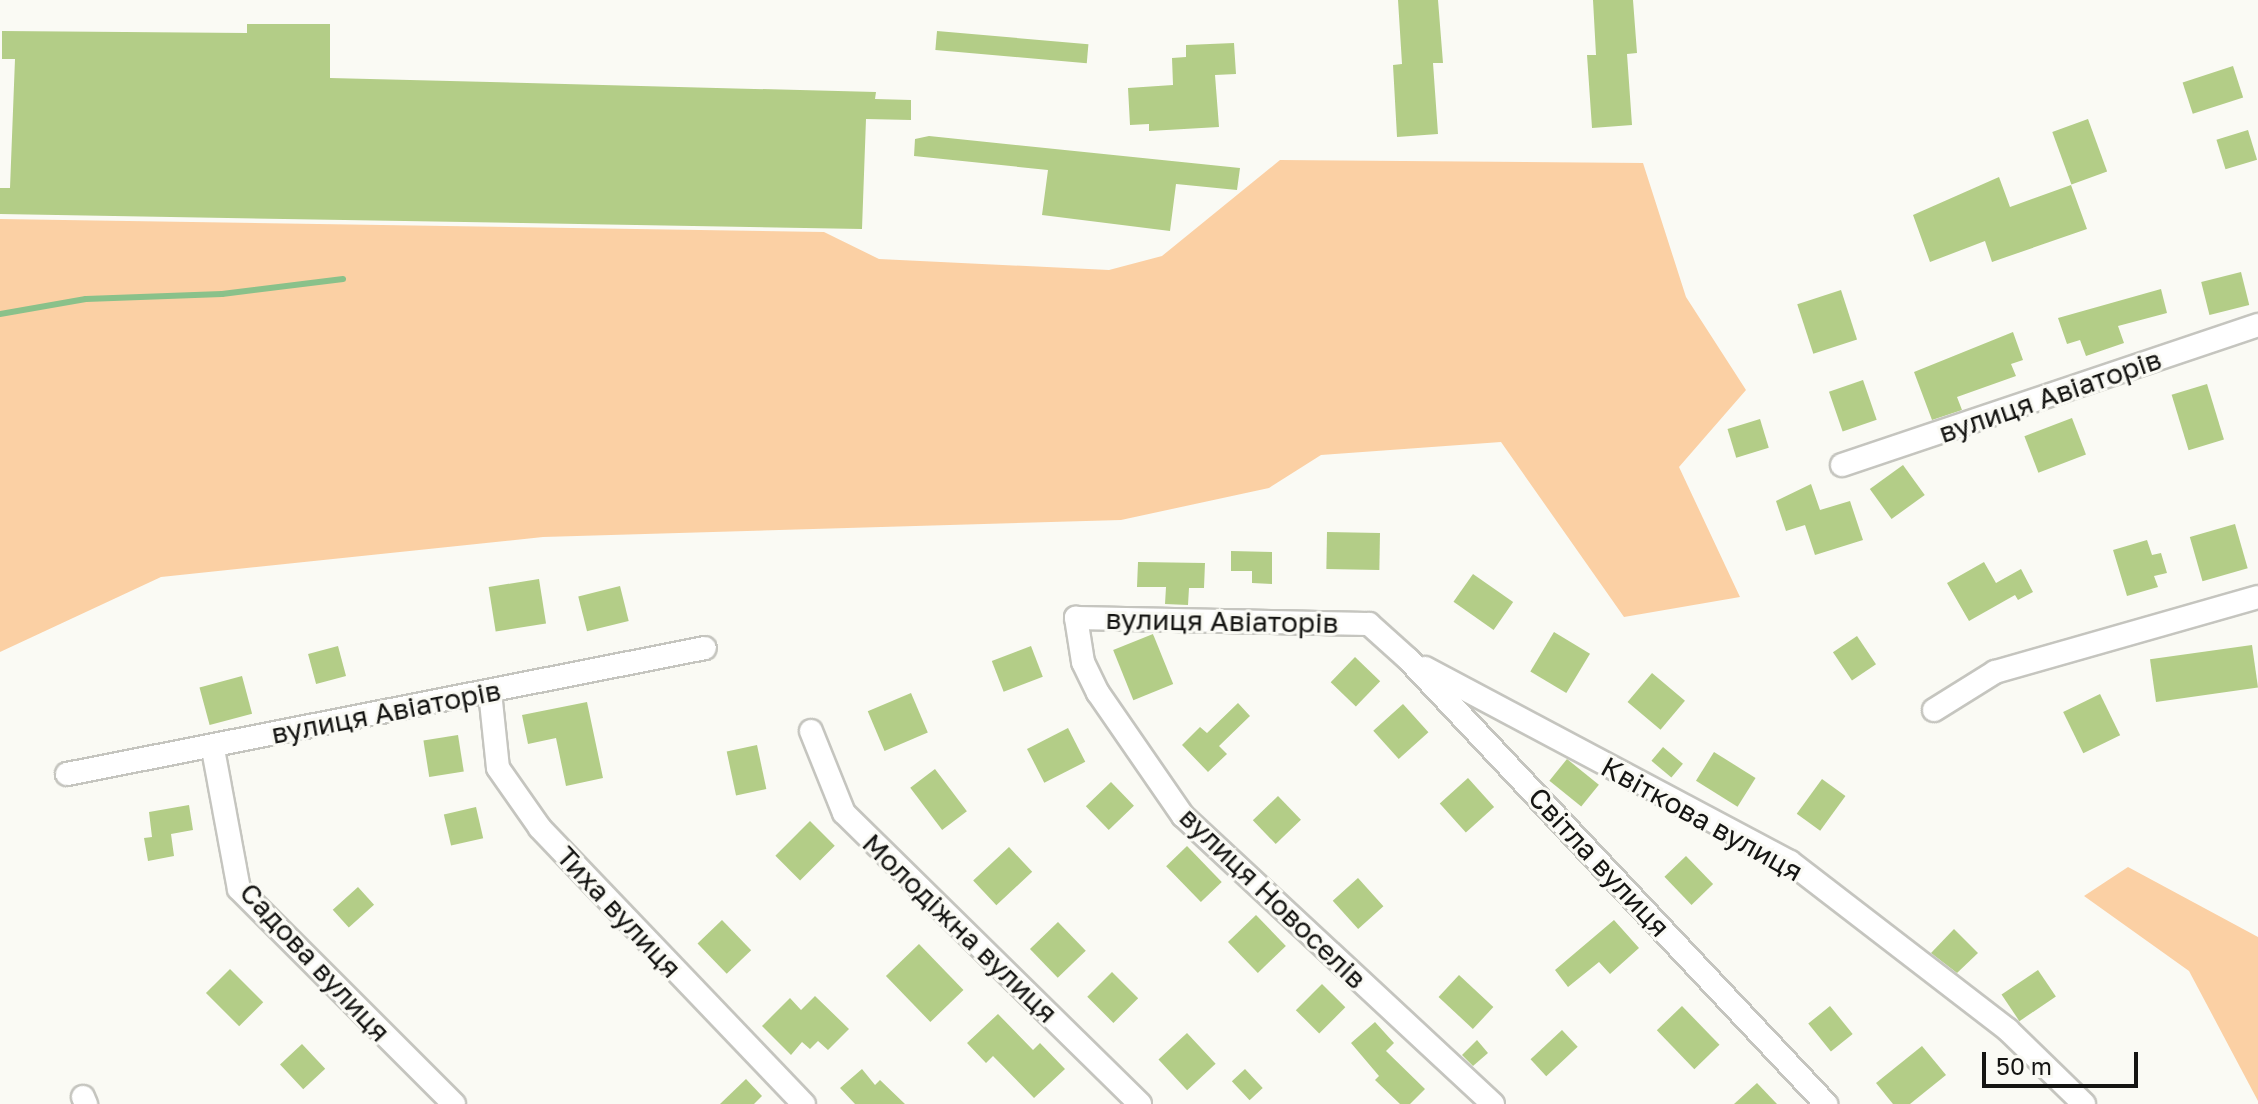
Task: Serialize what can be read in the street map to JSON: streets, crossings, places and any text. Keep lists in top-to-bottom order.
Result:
{
  "streets": {
    "street": [
      "вулиця Авіаторів",
      "Квіткова вулиця",
      "Світла вулиця",
      "вулиця Новоселів",
      "Тиха вулиця",
      "Молодіжна вулиця",
      "Садова вулиця"
    ]
  },
  "crossings": [
    ["вулиця Авіаторів", "Світла вулиця"],
    ["вулиця Авіаторів", "вулиця Новоселів"],
    ["вулиця Авіаторів", "Тиха вулиця"],
    ["вулиця Авіаторів", "Садова вулиця"],
    ["Квіткова вулиця", "Світла вулиця"]
  ],
  "scale_bar": "50 m"
}
